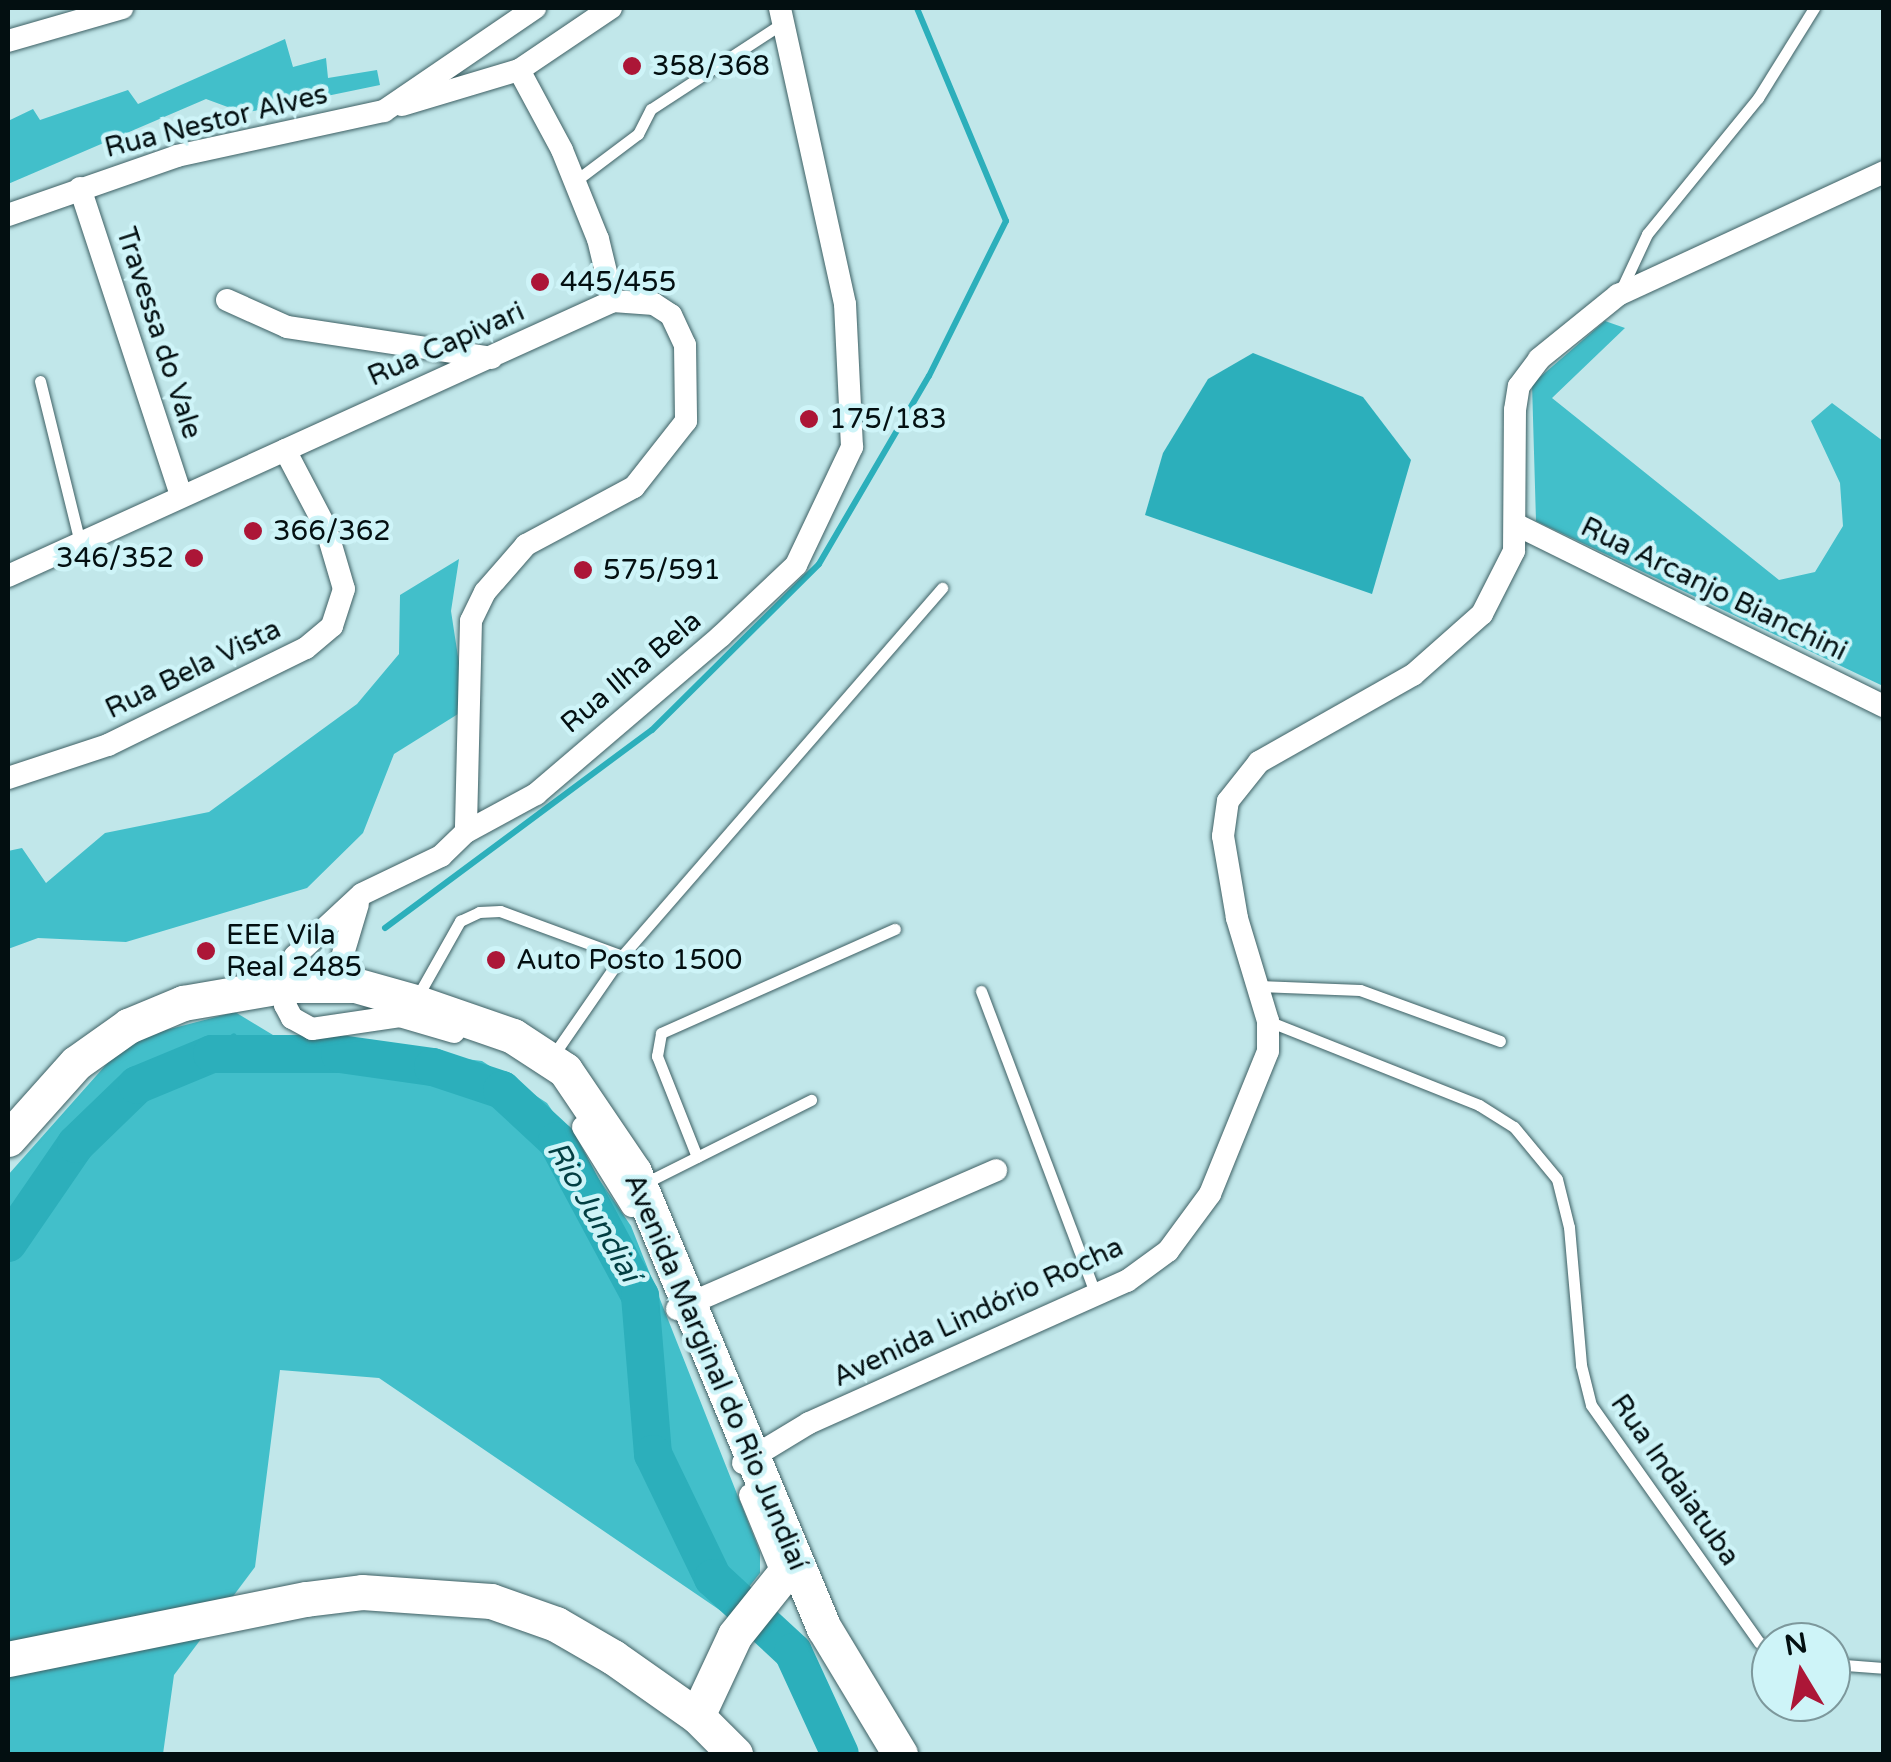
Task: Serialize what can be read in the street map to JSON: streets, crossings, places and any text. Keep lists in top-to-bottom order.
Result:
{
  "streets": {
    "main road": ["Avenida Marginal do Rio Jundiaí"],
    "street": [
      "Rua Nestor Alves",
      "Travessa do Vale",
      "Rua Capivari",
      "Rua Arcanjo Bianchini",
      "Rua Bela Vista",
      "Rua Ilha Bela",
      "Avenida Lindório Rocha"
    ],
    "lane": ["Rua Indaiatuba"]
  },
  "crossings": [
    ["Rua Nestor Alves", "Travessa do Vale"],
    ["Travessa do Vale", "Rua Capivari"],
    ["Rua Capivari", "Rua Bela Vista"],
    ["Rua Arcanjo Bianchini", "Avenida Lindório Rocha"],
    ["Rua Ilha Bela", "Avenida Marginal do Rio Jundiaí"],
    ["Avenida Lindório Rocha", "Avenida Marginal do Rio Jundiaí"],
    ["Avenida Lindório Rocha", "Rua Indaiatuba"]
  ],
  "water": ["Rio Jundiaí"],
  "places": [
    "358/368",
    "445/455",
    "175/183",
    "366/362",
    "346/352",
    "575/591",
    "EEE Vila Real 2485",
    "Auto Posto 1500"
  ],
  "north": "top"
}
